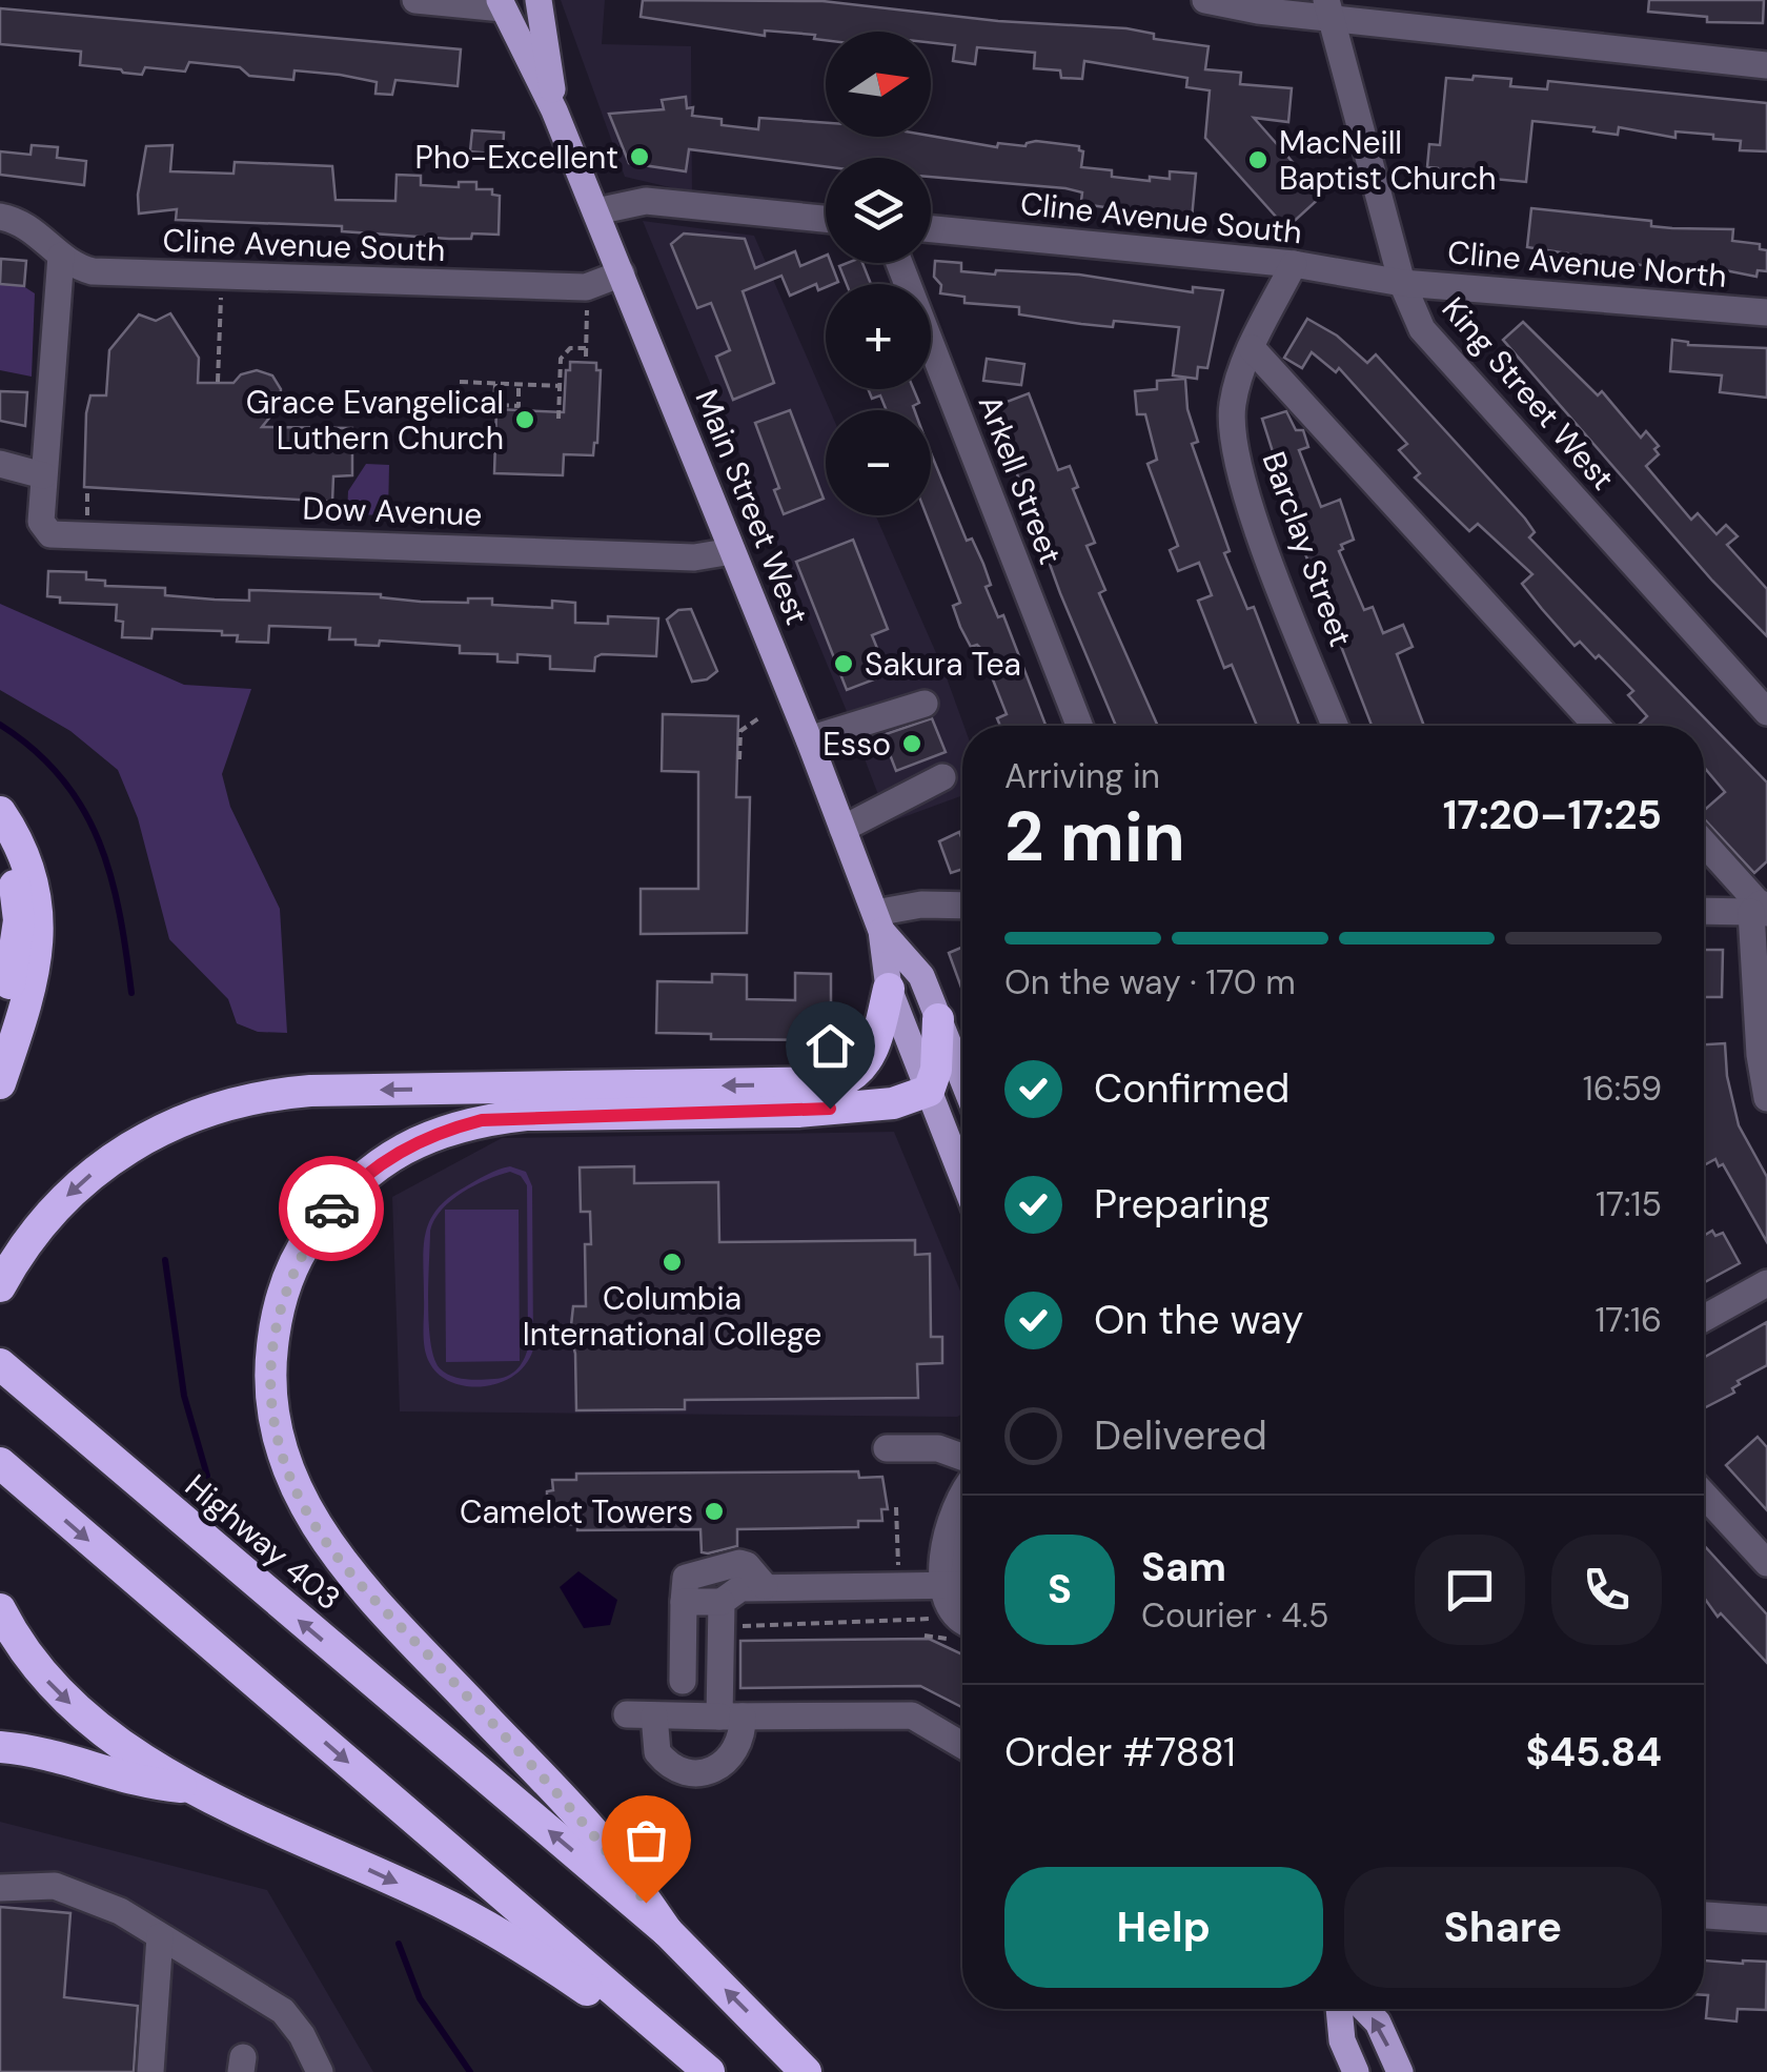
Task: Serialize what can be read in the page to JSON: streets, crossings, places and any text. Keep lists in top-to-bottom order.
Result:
{
  "streets": {
    "highway": ["Highway 403"],
    "main road": ["Main Street West"],
    "street": [
      "Cline Avenue South",
      "Cline Avenue North",
      "King Street West",
      "Arkell Street",
      "Dow Avenue",
      "Barclay Street"
    ]
  },
  "crossings": [
    ["Cline Avenue South", "Cline Avenue North"],
    ["Cline Avenue South", "King Street West"],
    ["Cline Avenue South", "Main Street West"],
    ["Cline Avenue South", "Barclay Street"],
    ["Cline Avenue North", "King Street West"],
    ["Main Street West", "Dow Avenue"]
  ],
  "places": [
    "Pho-Excellent",
    "MacNeill Baptist Church",
    "Grace Evangelical Luthern Church",
    "Sakura Tea",
    "Esso",
    "Columbia International College",
    "Camelot Towers"
  ],
  "north": "right",
  "page": {
    "map_buttons": ["+", "−"],
    "heading": ["2 min", "Arriving in", "17:20–17:25"],
    "panel": [
      "Sam",
      "Courier · 4.5",
      "Order #7881",
      "$45.84"
    ],
    "bar": "On the way · 170 m",
    "list": [
      ["Confirmed", "16:59"],
      ["Preparing", "17:15"],
      ["On the way", "17:16"],
      "Delivered"
    ],
    "round": "S",
    "buttons": ["Help", "Share"]
  }
}
